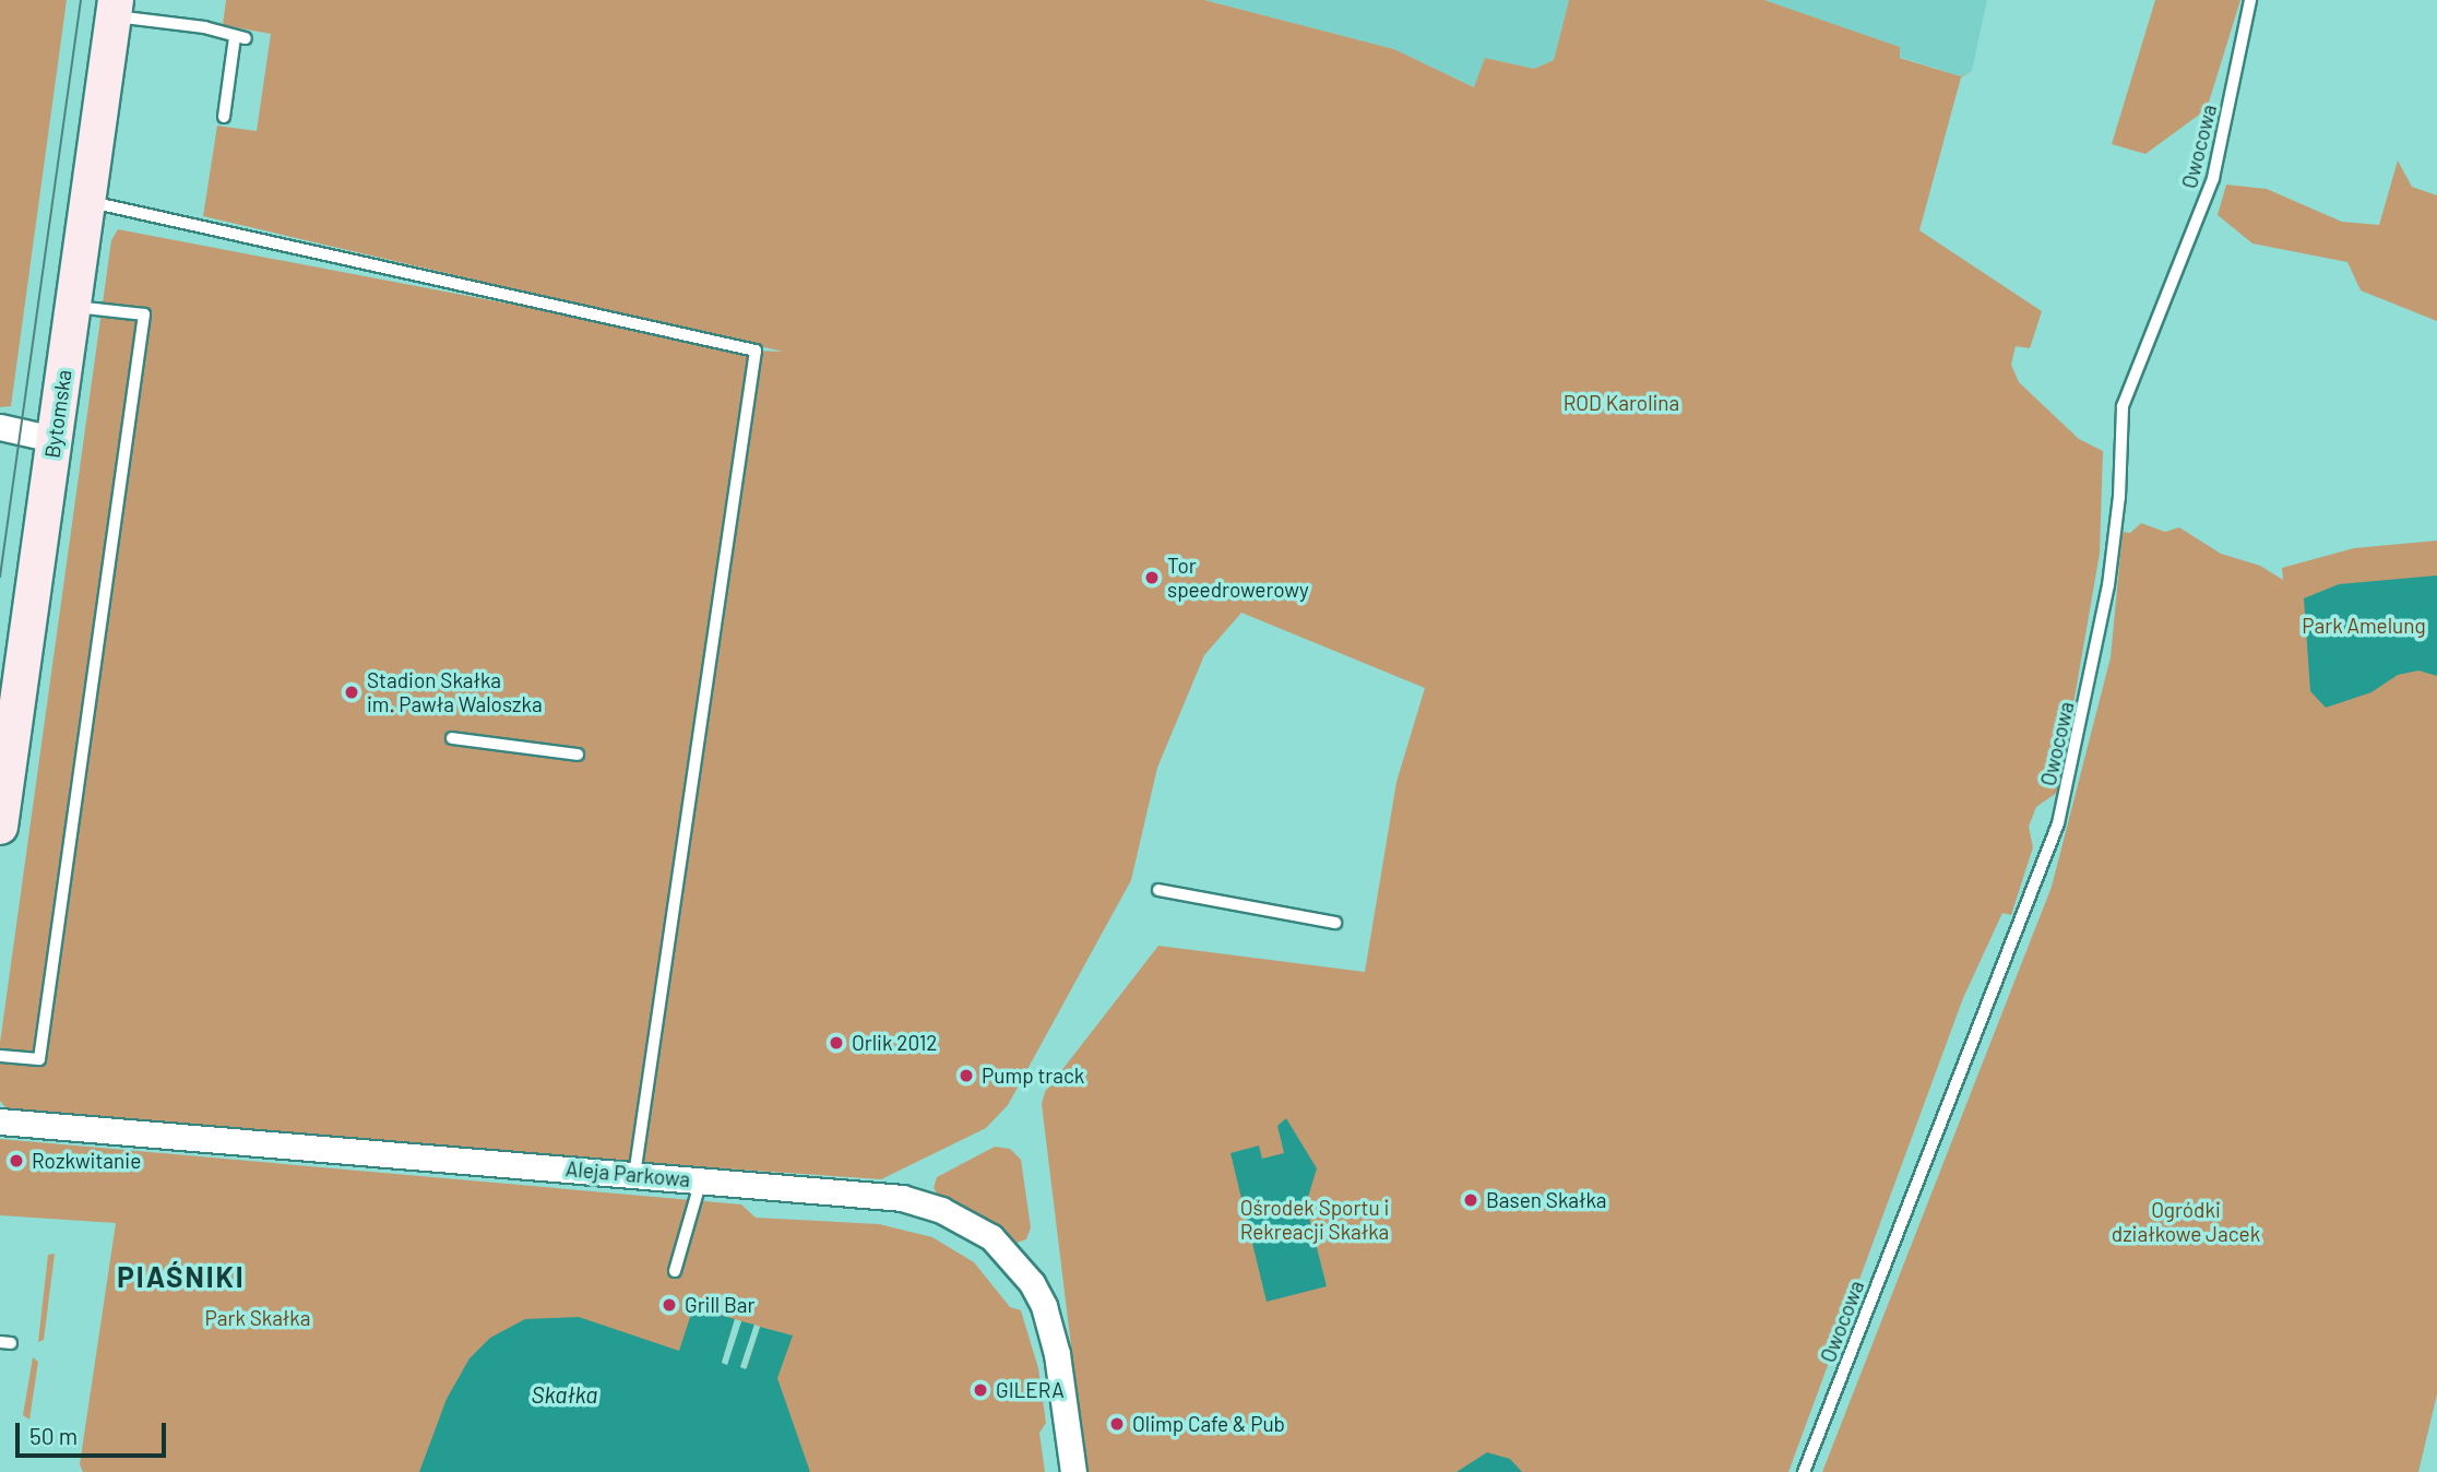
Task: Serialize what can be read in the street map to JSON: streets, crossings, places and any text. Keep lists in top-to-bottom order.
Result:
{
  "streets": {
    "main road": ["Bytomska"],
    "street": ["Aleja Parkowa"],
    "lane": ["Owocowa"]
  },
  "districts": ["PIAŚNIKI"],
  "water": ["Skałka"],
  "parks": [
    "ROD Karolina",
    "Park Amelung",
    "Ośrodek Sportu i Rekreacji Skałka",
    "Ogródki działkowe Jacek",
    "Park Skałka"
  ],
  "places": [
    "Tor speedrowerowy",
    "Stadion Skałka im. Pawła Waloszka",
    "Orlik 2012",
    "Pump track",
    "Rozkwitanie",
    "Basen Skałka",
    "Grill Bar",
    "GILERA",
    "Olimp Cafe & Pub"
  ],
  "scale_bar": "50 m"
}
